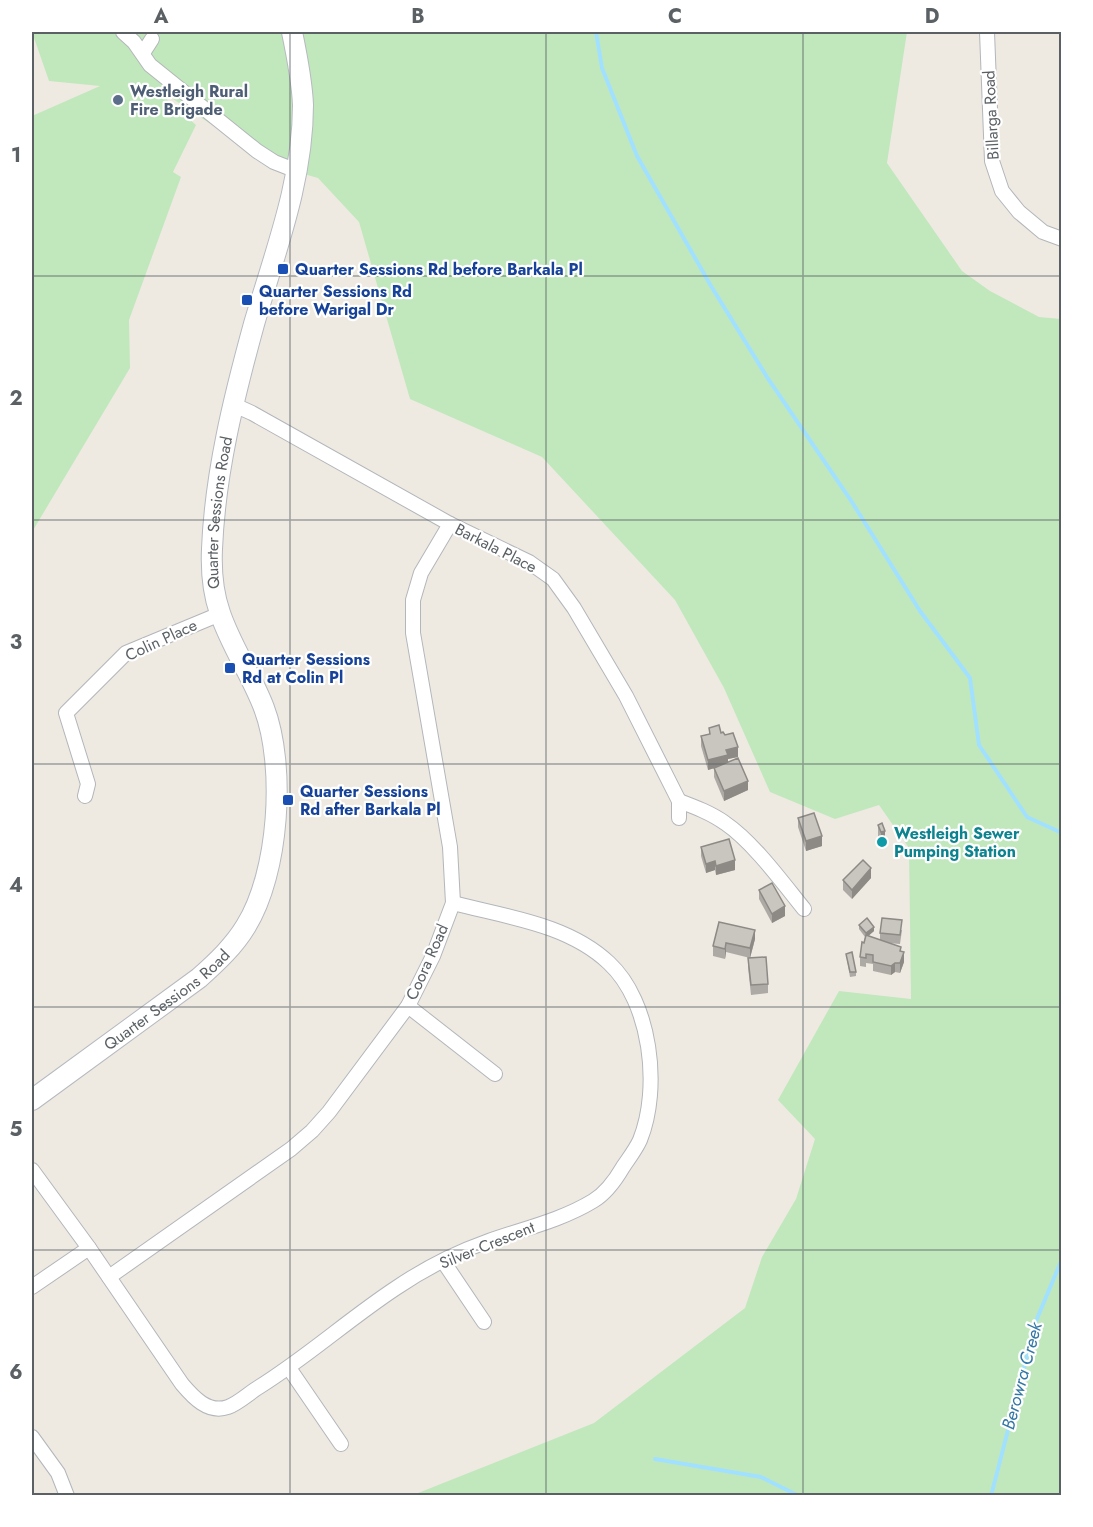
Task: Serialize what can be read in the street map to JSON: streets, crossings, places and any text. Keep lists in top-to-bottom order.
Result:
{
  "streets": {
    "main road": ["Quarter Sessions Road"],
    "street": [
      "Billarga Road",
      "Barkala Place",
      "Colin Place",
      "Coora Road",
      "Silver Crescent"
    ]
  },
  "crossings": [
    ["Quarter Sessions Road", "Barkala Place"],
    ["Quarter Sessions Road", "Colin Place"],
    ["Barkala Place", "Coora Road"],
    ["Coora Road", "Silver Crescent"]
  ],
  "water": ["Berowra Creek"],
  "places": {
    "other": ["Westleigh Rural Fire Brigade", "Westleigh Sewer Pumping Station"],
    "transit": [
      "Quarter Sessions Rd before Barkala Pl",
      "Quarter Sessions Rd before Warigal Dr",
      "Quarter Sessions Rd at Colin Pl",
      "Quarter Sessions Rd after Barkala Pl"
    ]
  },
  "grid": {
    "columns": [
      "A",
      "B",
      "C",
      "D"
    ],
    "rows": [
      "1",
      "2",
      "3",
      "4",
      "5",
      "6"
    ]
  }
}
